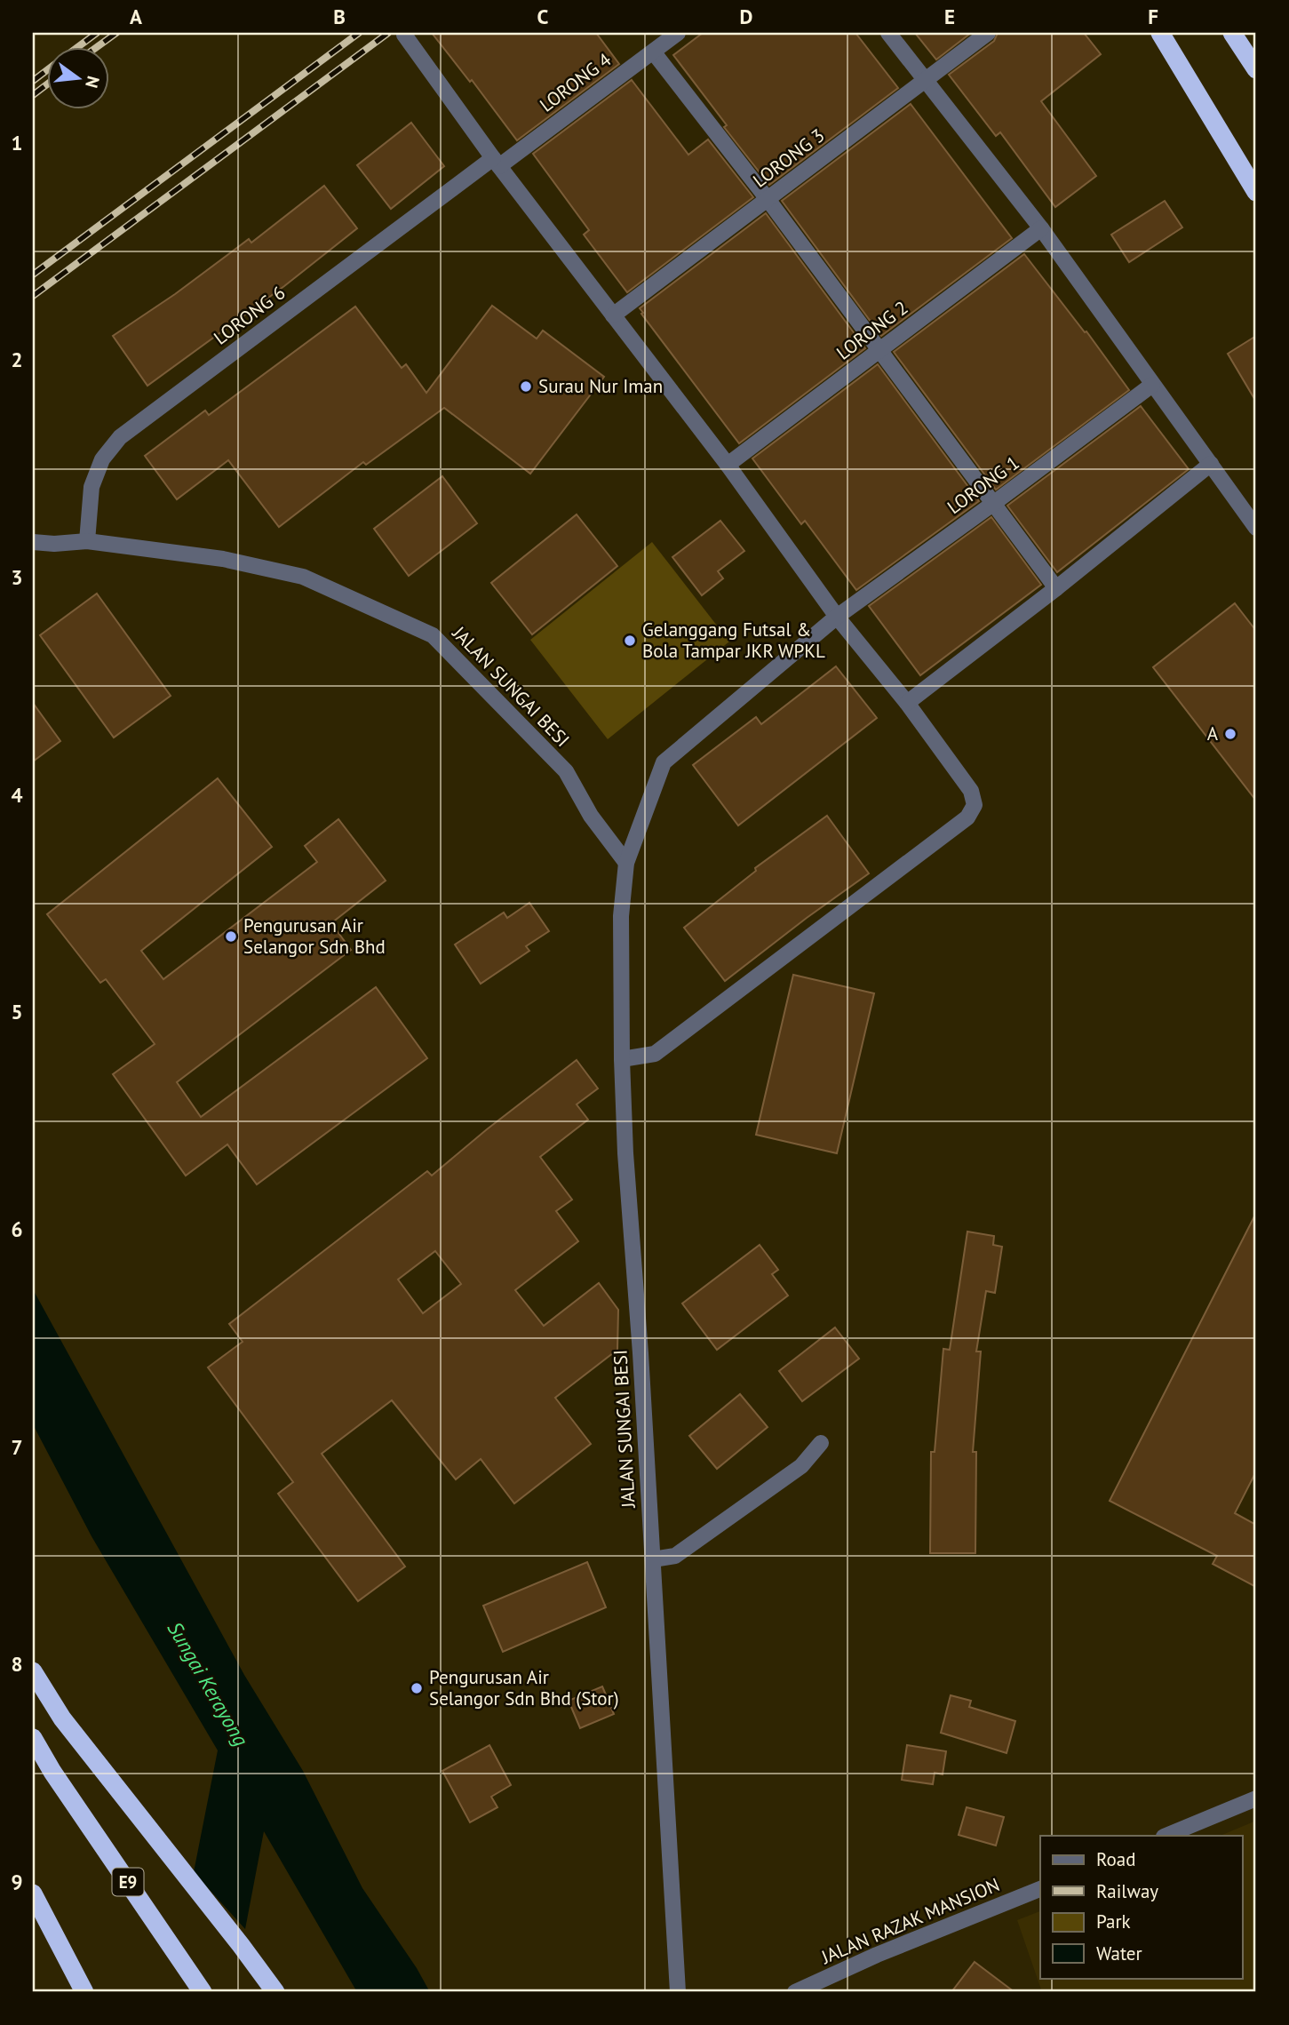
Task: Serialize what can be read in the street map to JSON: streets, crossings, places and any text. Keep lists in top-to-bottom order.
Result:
{
  "streets": {
    "highway": ["E9"],
    "street": [
      "LORONG 4",
      "LORONG 3",
      "LORONG 6",
      "LORONG 2",
      "LORONG 1",
      "JALAN SUNGAI BESI",
      "JALAN RAZAK MANSION"
    ]
  },
  "crossings": [
    ["LORONG 4", "LORONG 6"],
    ["LORONG 6", "JALAN SUNGAI BESI"],
    ["LORONG 1", "JALAN SUNGAI BESI"]
  ],
  "water": ["Sungai Kerayong"],
  "places": [
    "Surau Nur Iman",
    "Gelanggang Futsal & Bola Tampar JKR WPKL",
    "A",
    "Pengurusan Air Selangor Sdn Bhd",
    "Pengurusan Air Selangor Sdn Bhd (Stor)"
  ],
  "legend": [
    "Road",
    "Railway",
    "Park",
    "Water"
  ],
  "north": "right",
  "grid": {
    "columns": [
      "A",
      "B",
      "C",
      "D",
      "E",
      "F"
    ],
    "rows": [
      "1",
      "2",
      "3",
      "4",
      "5",
      "6",
      "7",
      "8",
      "9"
    ]
  }
}
